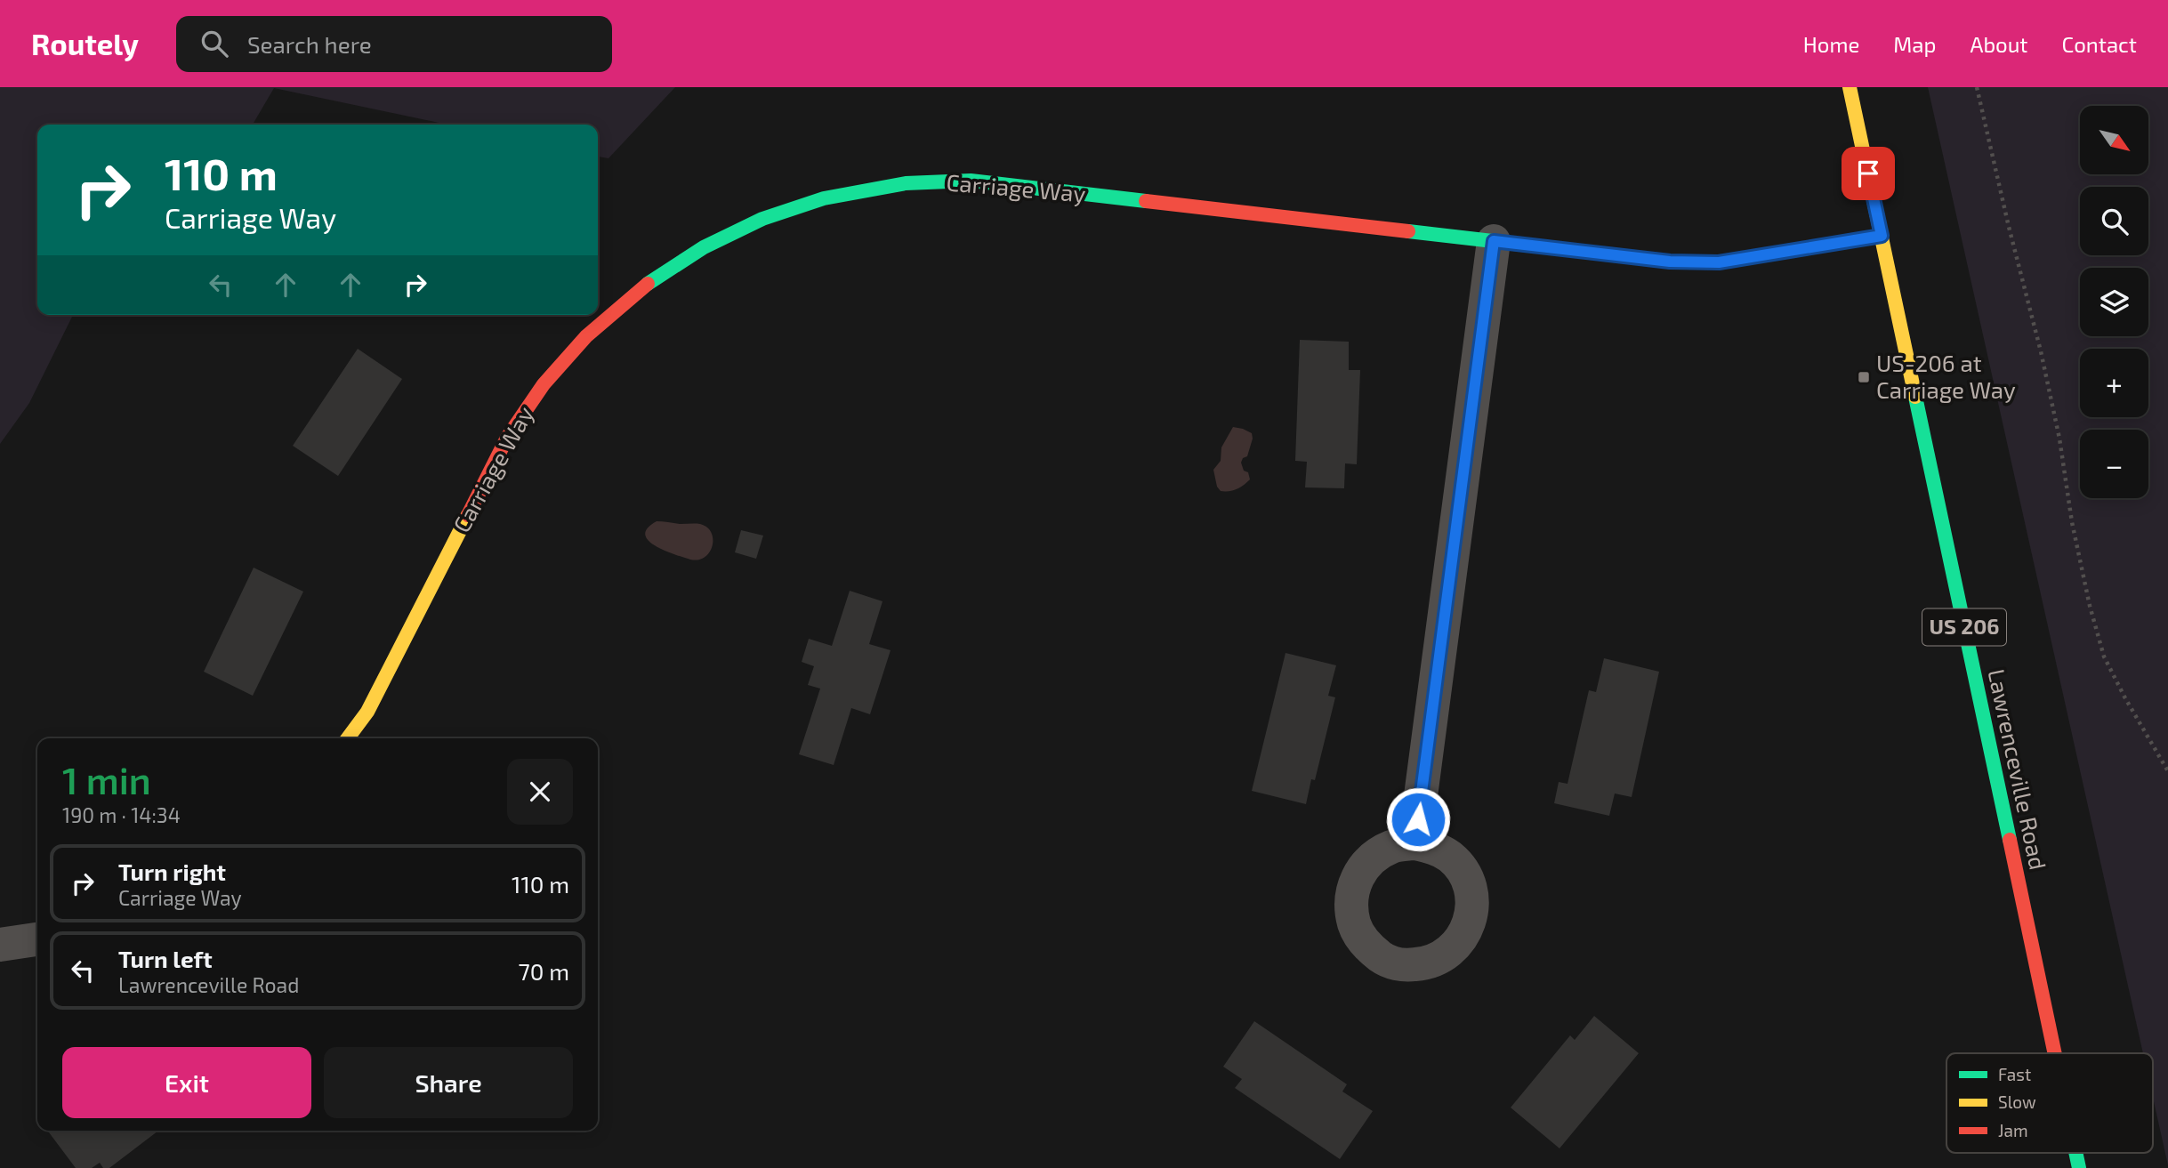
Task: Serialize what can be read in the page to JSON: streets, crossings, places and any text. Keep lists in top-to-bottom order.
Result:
{
  "streets": {
    "main road": ["Carriage Way", "US 206", "Lawrenceville Road"]
  },
  "crossings": [
    ["Carriage Way", "Lawrenceville Road"]
  ],
  "places": {
    "transit": ["US-206 at Carriage Way"]
  },
  "legend": ["Fast", "Slow", "Jam"],
  "north": "bottom right",
  "page": {
    "header": "Routely",
    "search": "Search here",
    "nav": [
      "Home",
      "Map",
      "About",
      "Contact"
    ],
    "map_buttons": ["+", "−"],
    "turn": ["110 m", "Carriage Way"],
    "heading": ["1 min", "190 m · 14:34"],
    "list": [
      {
        "name": "Turn right",
        "note": "Carriage Way",
        "value": "110 m"
      },
      {
        "name": "Turn left",
        "note": "Lawrenceville Road",
        "value": "70 m"
      }
    ],
    "buttons": ["Exit", "Share"]
  }
}
